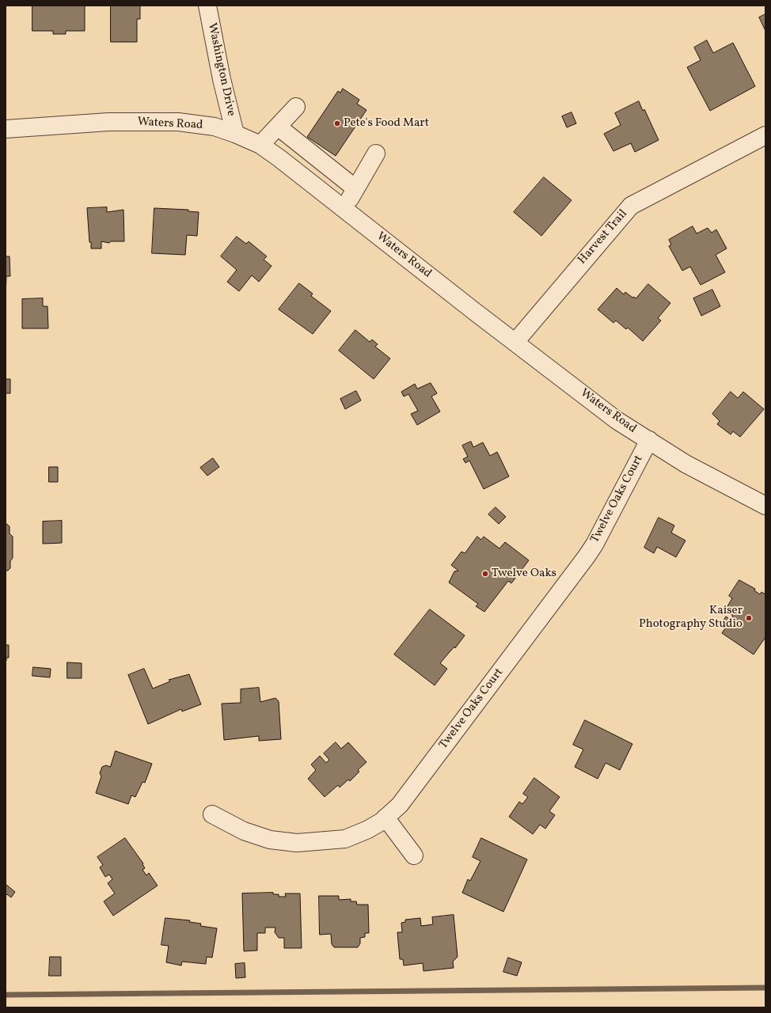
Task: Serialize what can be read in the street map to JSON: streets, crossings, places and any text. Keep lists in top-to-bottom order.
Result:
{
  "streets": {
    "street": [
      "Washington Drive",
      "Waters Road",
      "Harvest Trail",
      "Twelve Oaks Court"
    ]
  },
  "crossings": [
    ["Washington Drive", "Waters Road"],
    ["Waters Road", "Harvest Trail"],
    ["Waters Road", "Twelve Oaks Court"]
  ],
  "places": ["Pete's Food Mart", "Twelve Oaks", "Kaiser Photography Studio"]
}
